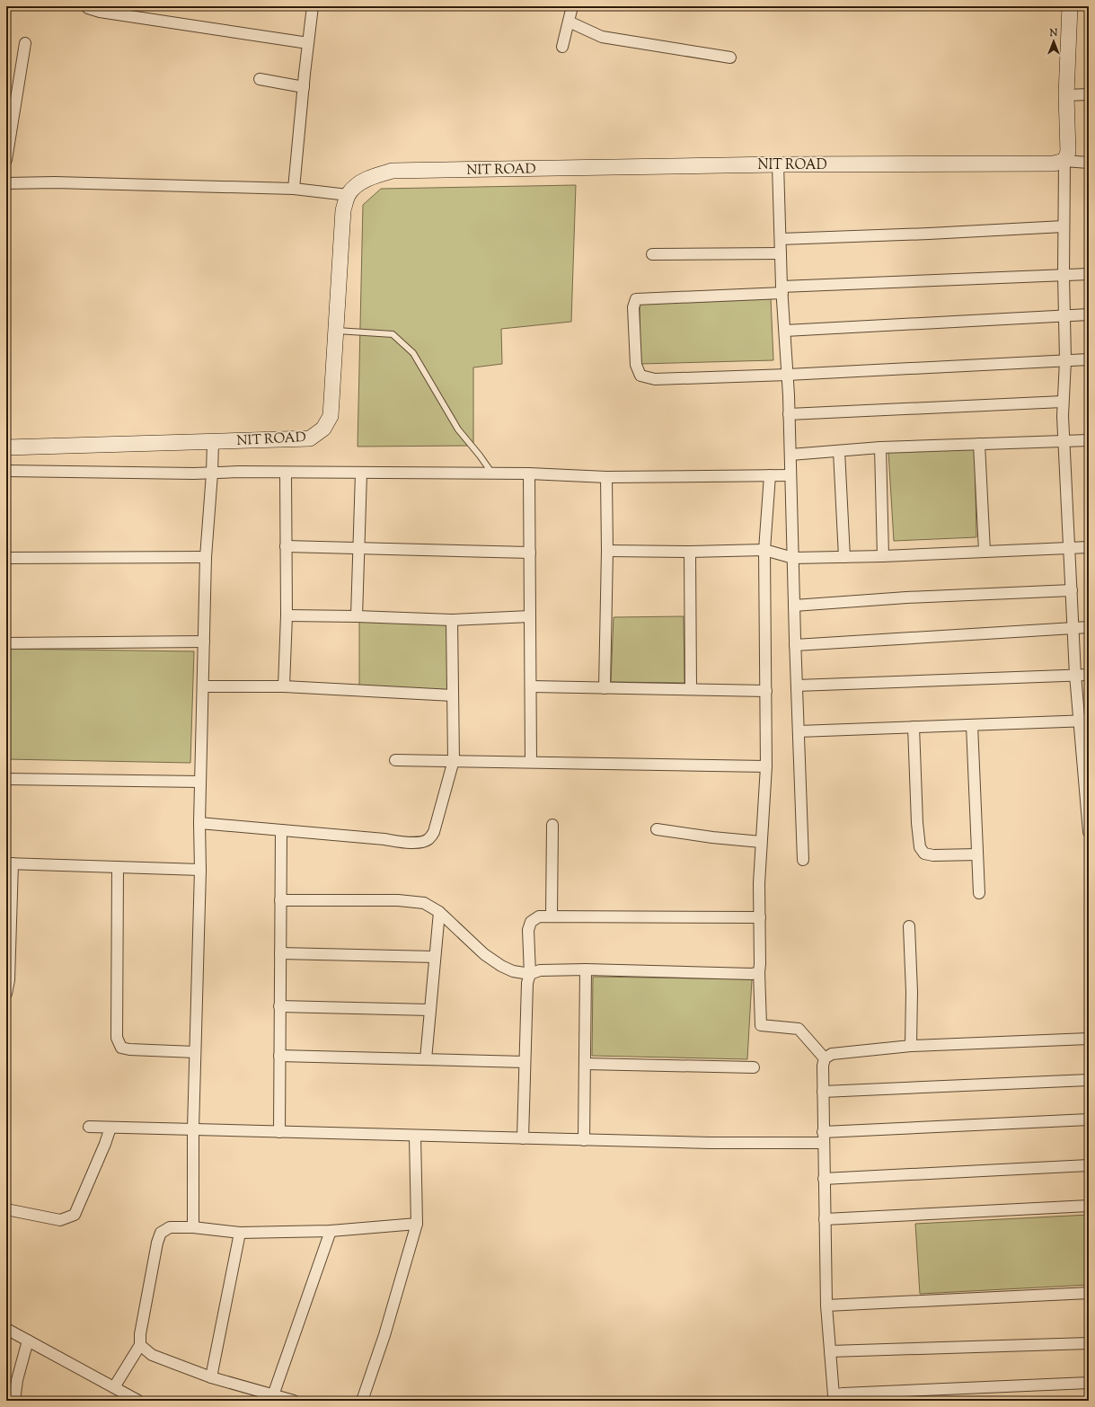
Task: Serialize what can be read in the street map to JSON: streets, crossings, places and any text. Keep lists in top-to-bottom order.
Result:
{
  "streets": {
    "main road": ["NIT ROAD"]
  },
  "north": "top"
}
